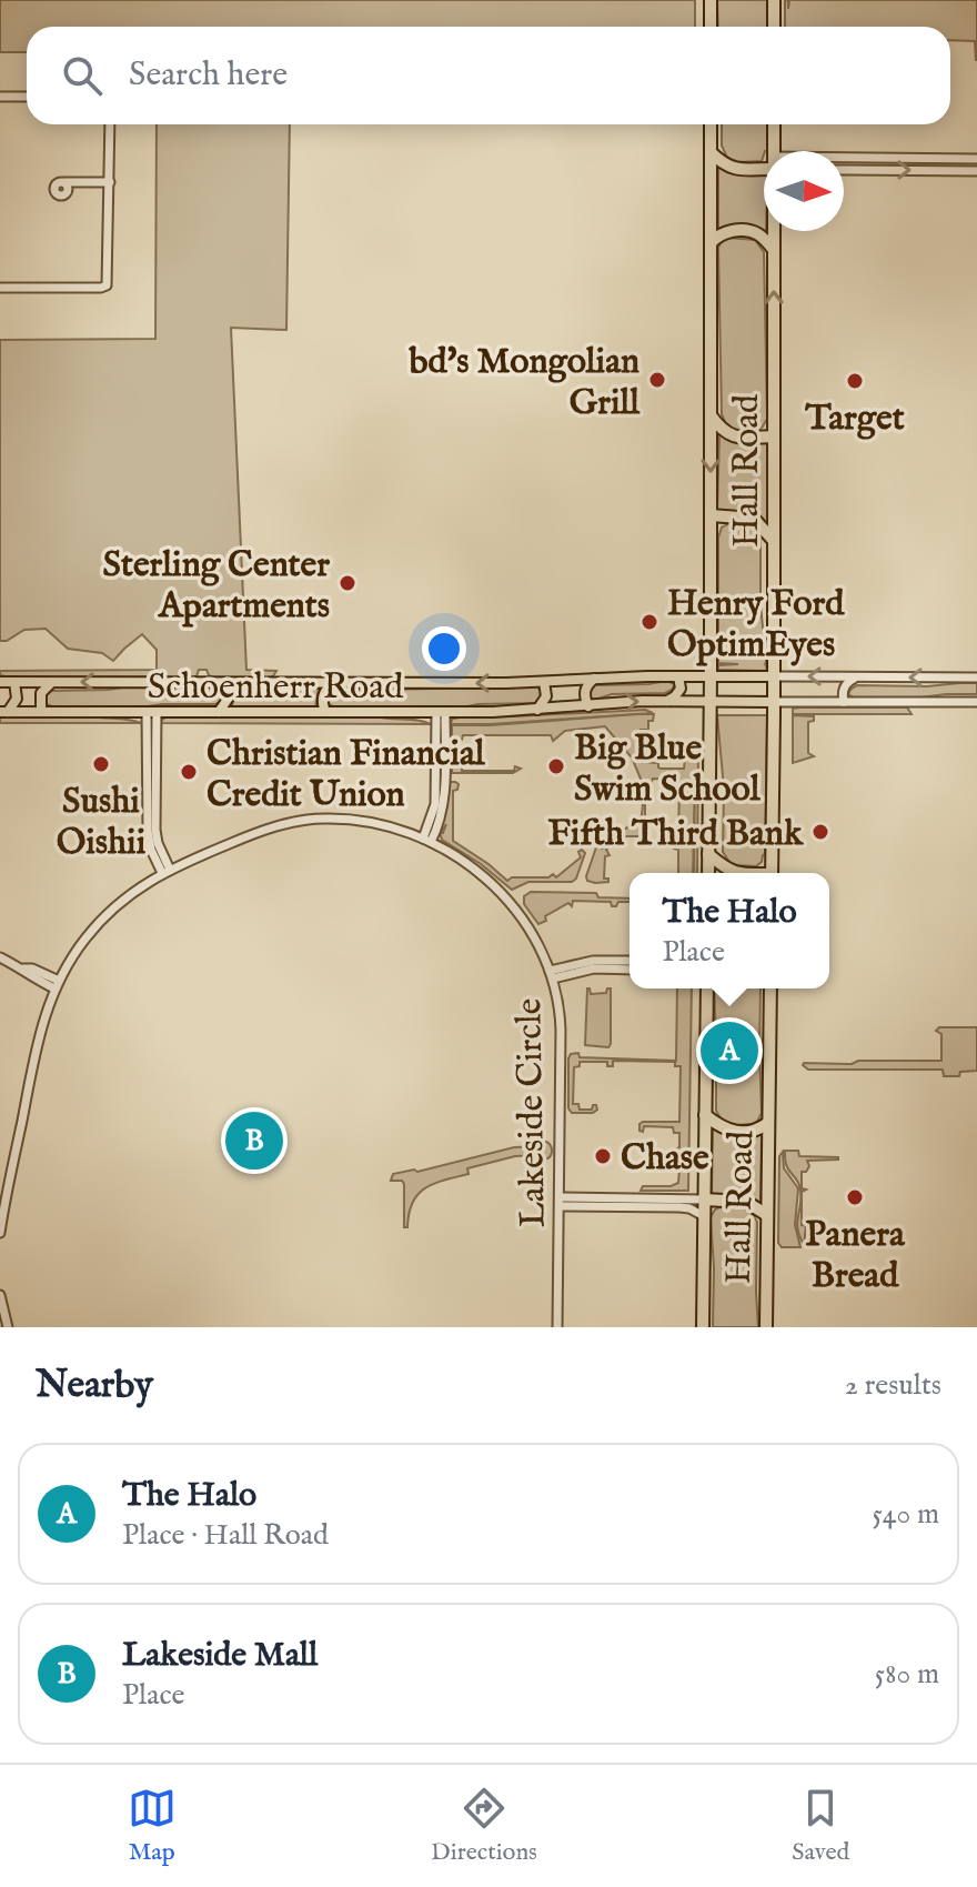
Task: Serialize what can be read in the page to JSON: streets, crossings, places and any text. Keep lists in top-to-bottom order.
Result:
{
  "streets": {
    "highway": ["Hall Road"],
    "main road": ["Schoenherr Road"],
    "street": ["Lakeside Circle"]
  },
  "crossings": [
    ["Hall Road", "Schoenherr Road"]
  ],
  "places": [
    "bd's Mongolian Grill",
    "Target",
    "Sterling Center Apartments",
    "Henry Ford OptimEyes",
    "Sushi Oishii",
    "Big Blue Swim School",
    "Christian Financial Credit Union",
    "Fifth Third Bank",
    "Chase",
    "Panera Bread"
  ],
  "north": "right",
  "page": {
    "search": "Search here",
    "popup": ["The Halo", "Place"],
    "pins": ["A", "B"],
    "heading": ["Nearby", "2 results"],
    "list": [
      {
        "mark": "A",
        "name": "The Halo",
        "note": "Place · Hall Road",
        "value": "540 m"
      },
      {
        "mark": "B",
        "name": "Lakeside Mall",
        "note": "Place",
        "value": "580 m"
      }
    ],
    "nav": ["Map", "Directions", "Saved"]
  }
}
